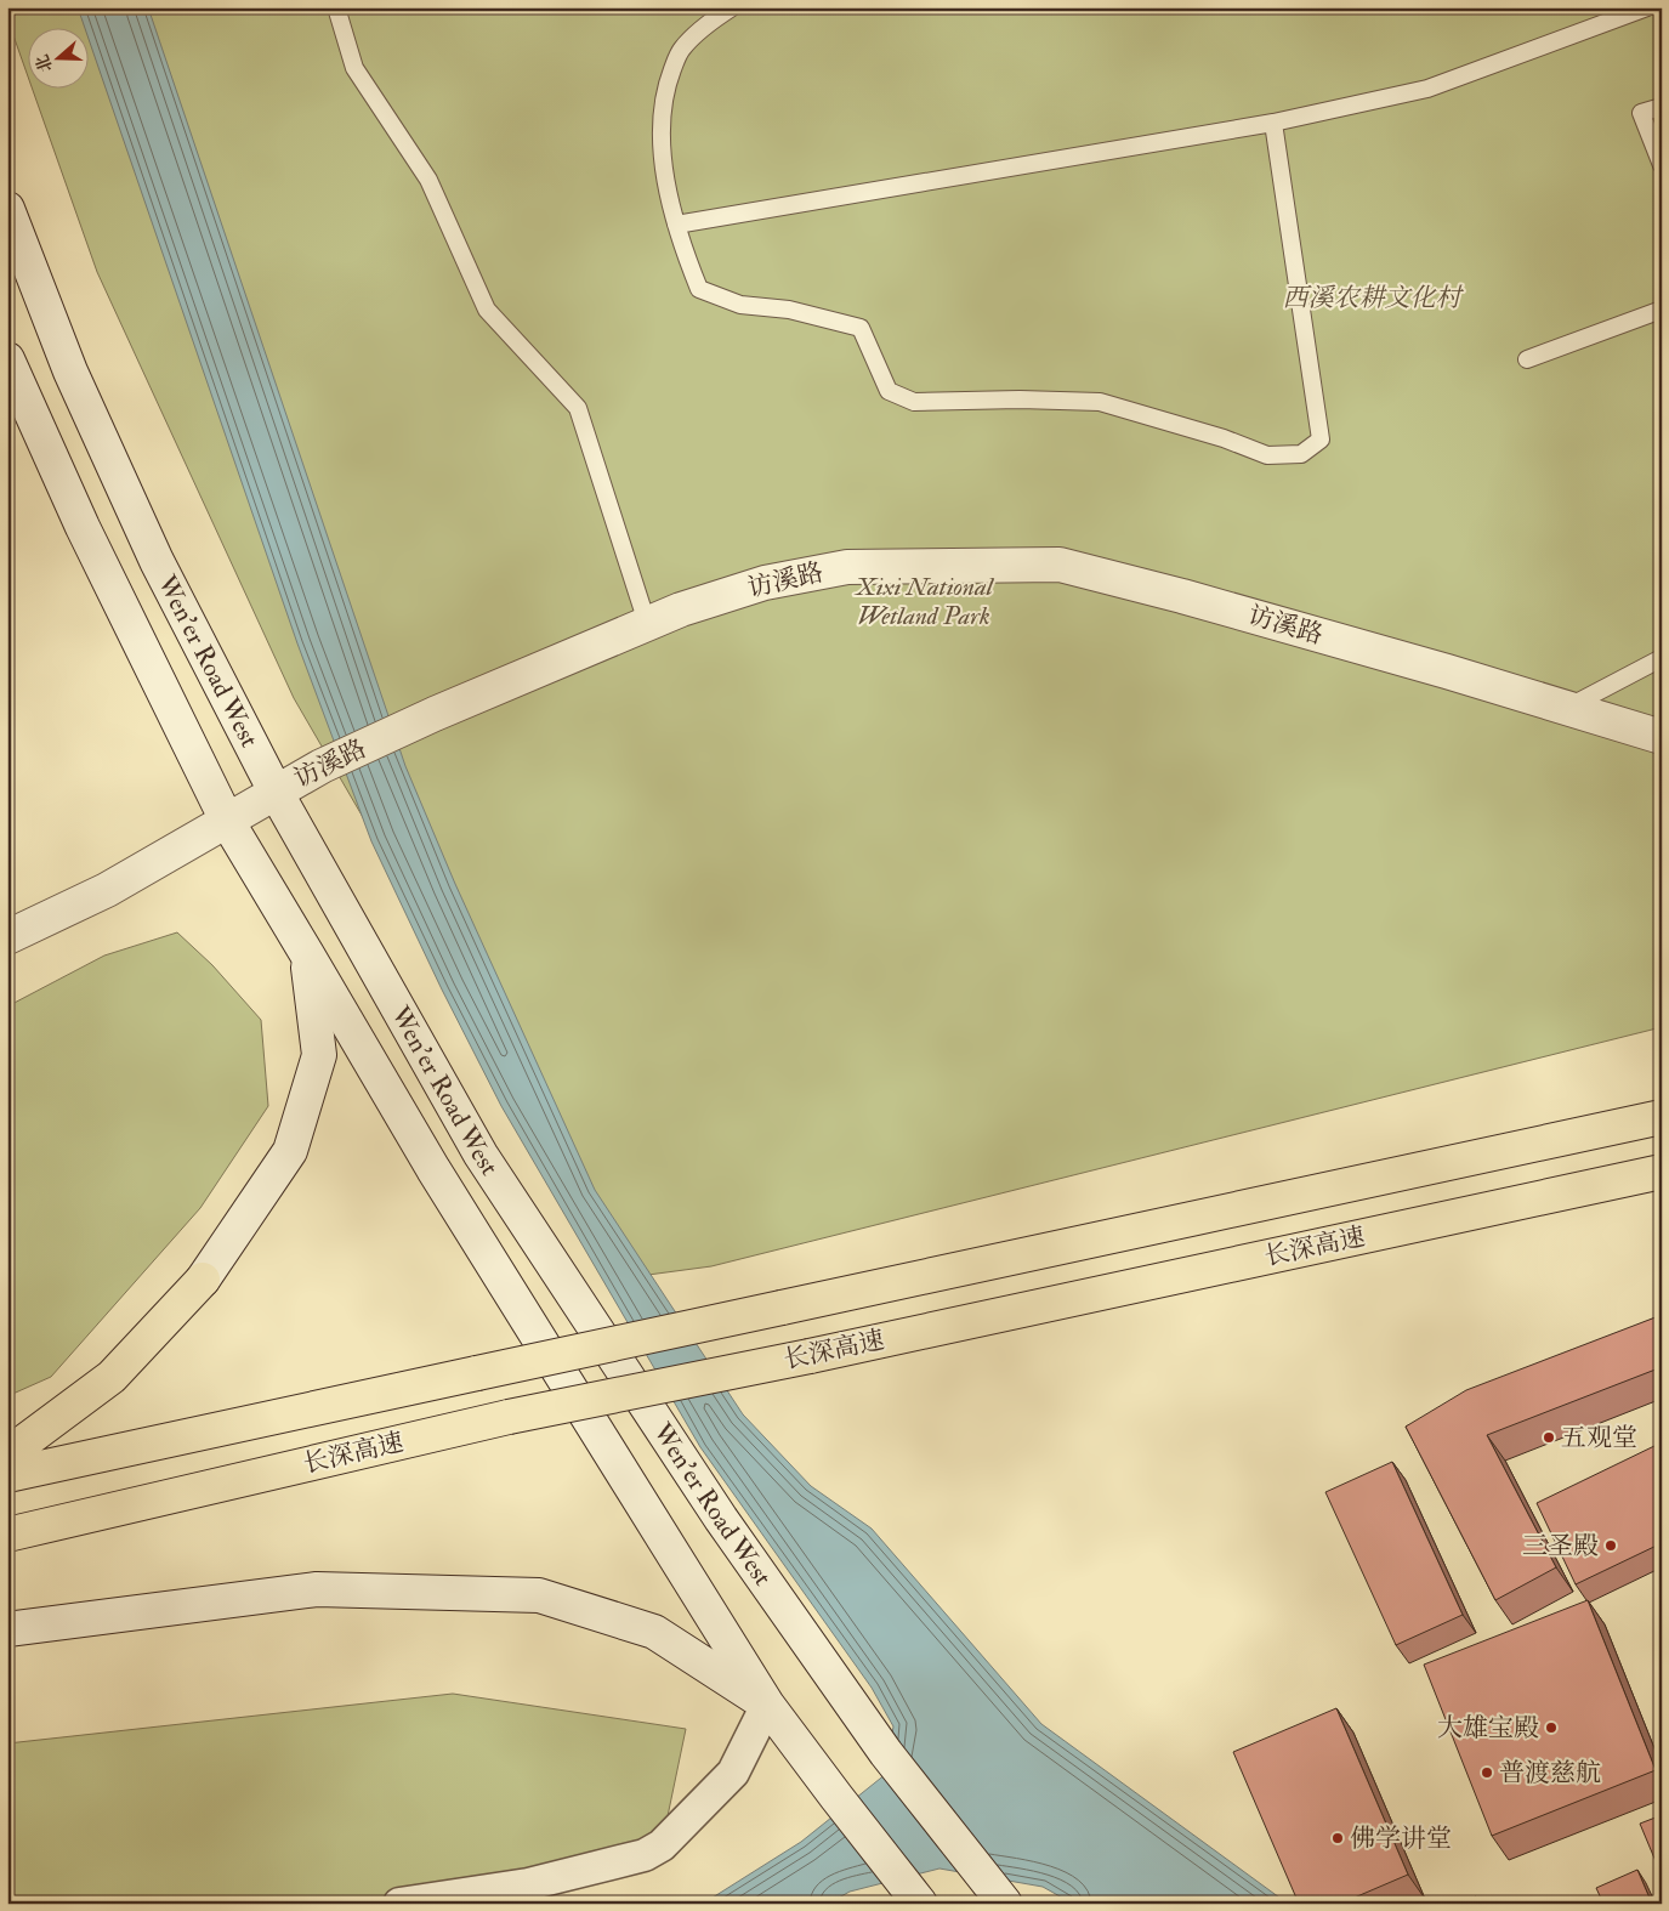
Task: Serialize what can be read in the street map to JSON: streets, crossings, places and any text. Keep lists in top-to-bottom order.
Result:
{
  "streets": {
    "highway": ["长深高速"],
    "main road": ["访溪路", "Wen'er Road West"]
  },
  "crossings": [
    ["访溪路", "Wen'er Road West"]
  ],
  "parks": ["西溪农耕文化村", "Xixi National Wetland Park"],
  "places": [
    "五观堂",
    "三圣殿",
    "大雄宝殿",
    "普渡慈航",
    "佛学讲堂"
  ],
  "north": "left"
}
